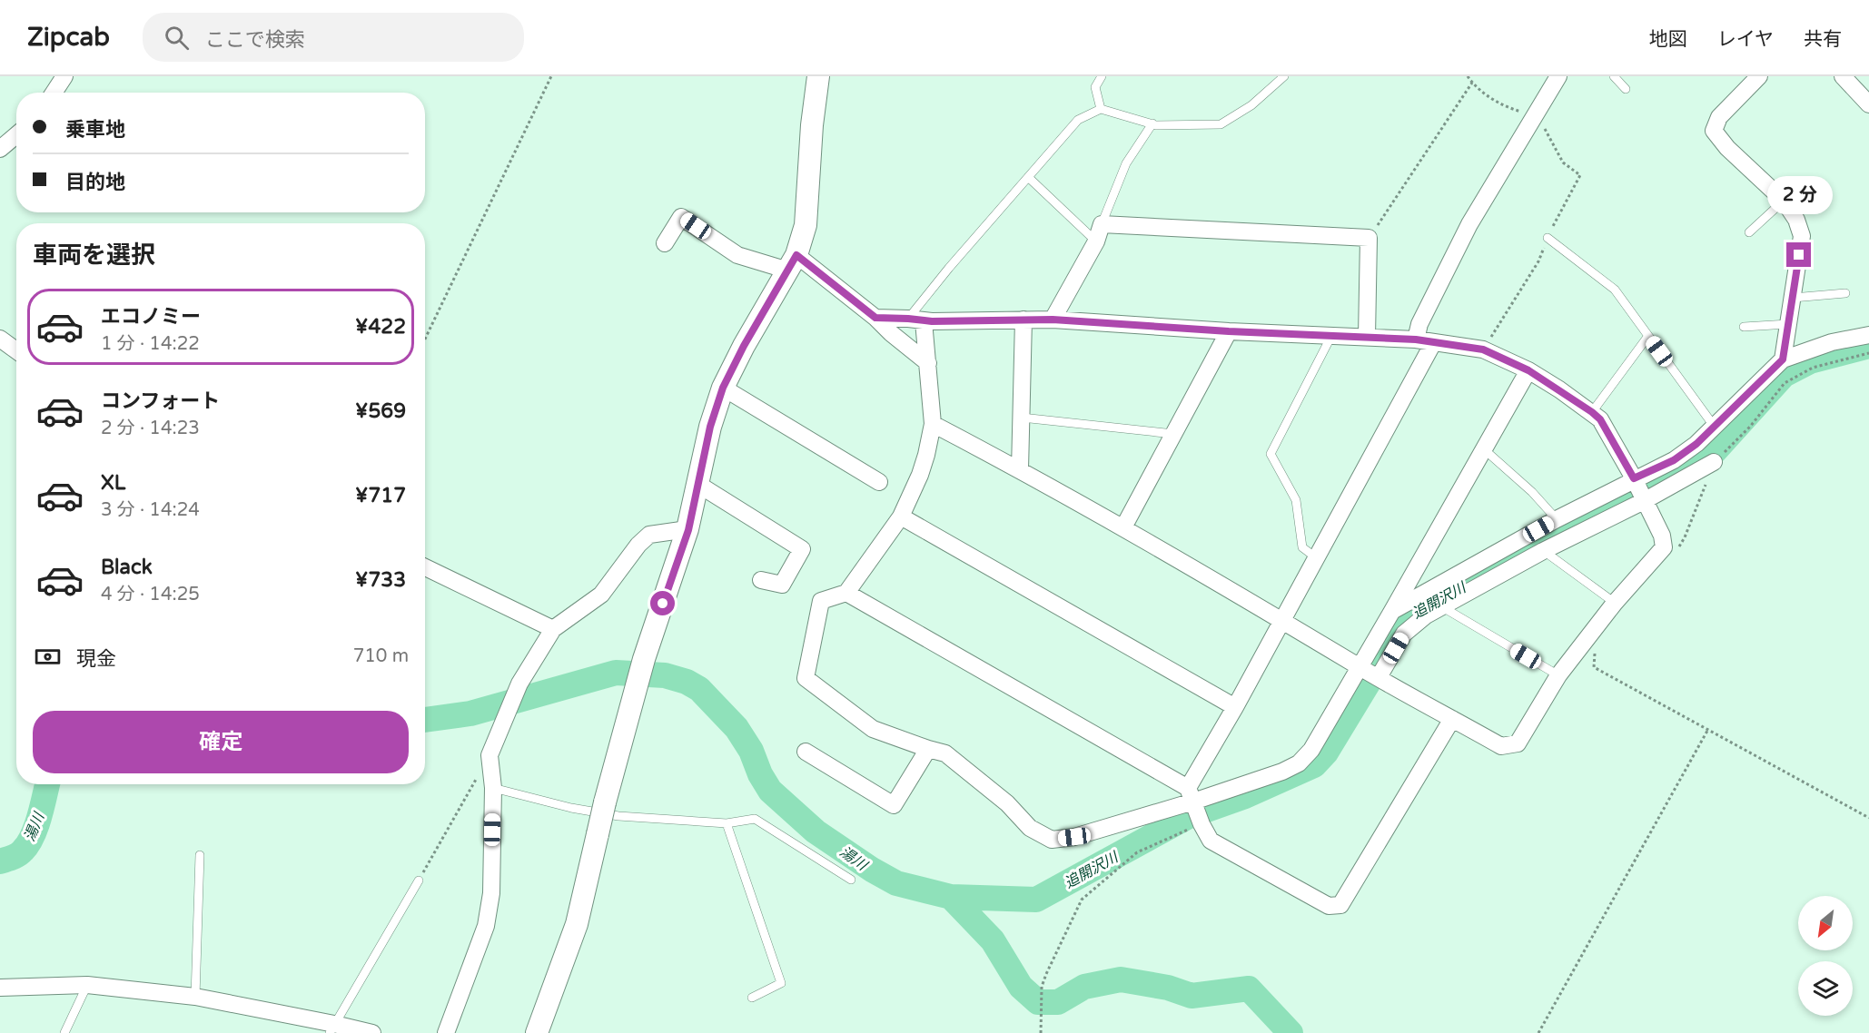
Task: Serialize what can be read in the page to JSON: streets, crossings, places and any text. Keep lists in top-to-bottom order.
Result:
{
  "water": ["追開沢川", "湯川"],
  "north": "bottom left",
  "page": {
    "header": "Zipcab",
    "search": "ここで検索",
    "nav": ["地図", "レイヤ", "共有"],
    "banner": ["乗車地", "目的地"],
    "bubble": "2 分",
    "heading": "車両を選択",
    "list": [
      {
        "name": "エコノミー",
        "note": "1 分 · 14:22",
        "value": "¥422"
      },
      {
        "name": "コンフォート",
        "note": "2 分 · 14:23",
        "value": "¥569"
      },
      {
        "name": "XL",
        "note": "3 分 · 14:24",
        "value": "¥717"
      },
      {
        "name": "Black",
        "note": "4 分 · 14:25",
        "value": "¥733"
      }
    ],
    "pay": ["現金", "710 m"],
    "buttons": "確定"
  }
}
